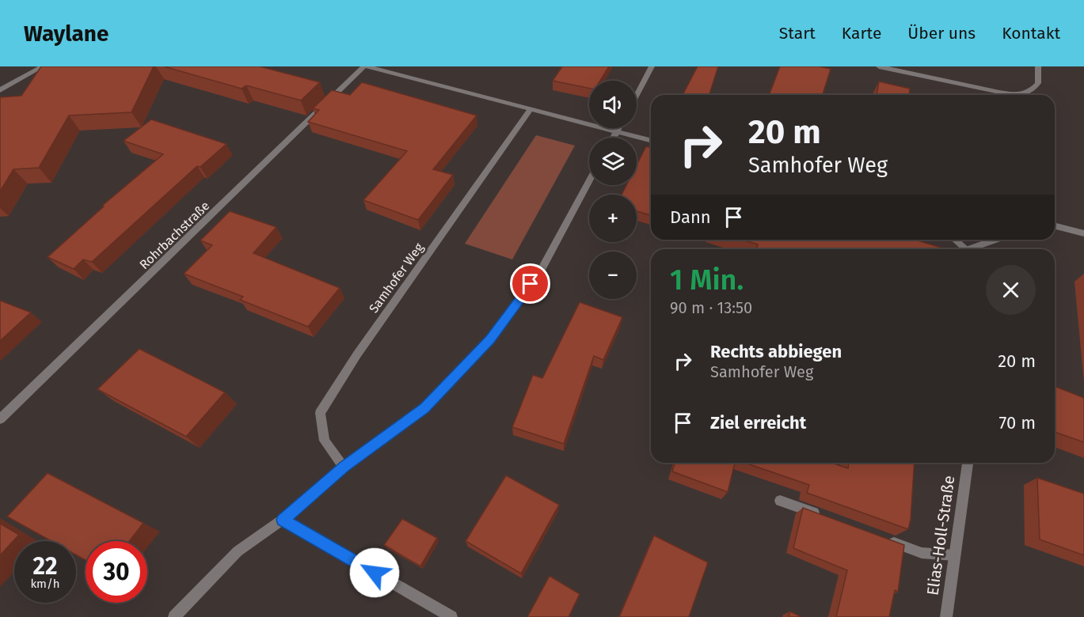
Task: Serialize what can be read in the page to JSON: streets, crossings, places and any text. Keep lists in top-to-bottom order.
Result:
{
  "streets": {
    "street": ["Rohrbachstraße", "Samhofer Weg", "Elias-Holl-Straße"]
  },
  "crossings": [
    ["Rohrbachstraße", "Samhofer Weg"]
  ],
  "page": {
    "header": "Waylane",
    "nav": [
      "Start",
      "Karte",
      "Über uns",
      "Kontakt"
    ],
    "map_buttons": ["+", "−"],
    "turn": ["20 m", "Samhofer Weg"],
    "then": "Dann",
    "heading": ["1 Min.", "90 m · 13:50"],
    "list": [
      {
        "name": "Rechts abbiegen",
        "note": "Samhofer Weg",
        "value": "20 m"
      },
      {
        "name": "Ziel erreicht",
        "value": "70 m"
      }
    ],
    "speed": "22 km/h",
    "limit": "30"
  }
}
